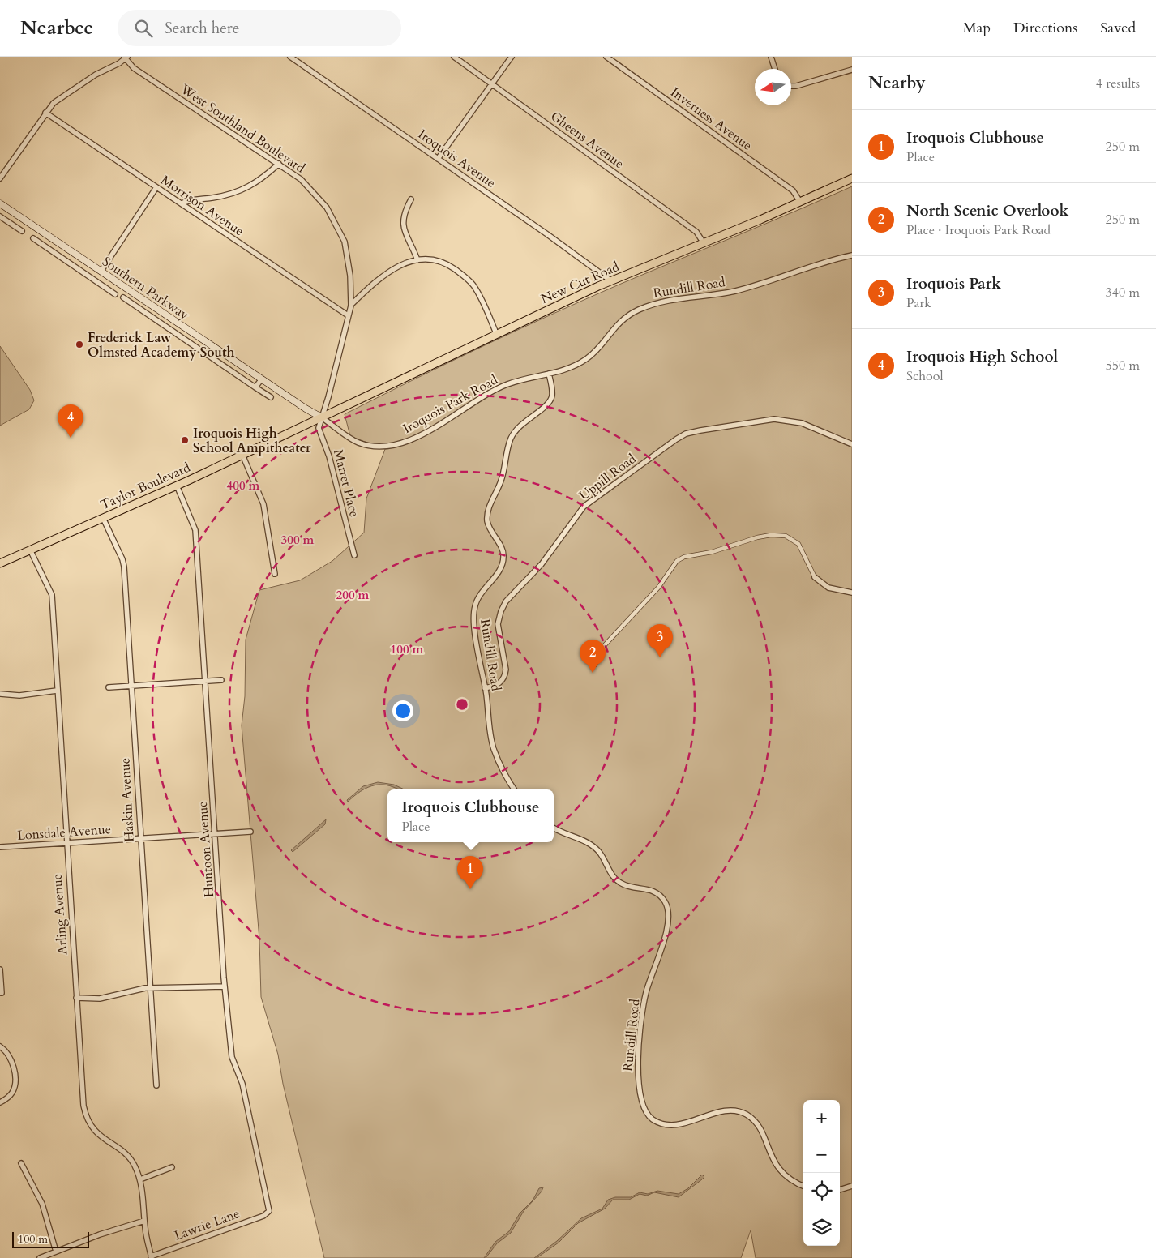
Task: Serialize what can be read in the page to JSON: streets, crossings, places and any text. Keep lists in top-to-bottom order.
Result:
{
  "streets": {
    "main road": ["New Cut Road", "Southern Parkway", "Taylor Boulevard"],
    "street": [
      "Inverness Avenue",
      "West Southland Boulevard",
      "Gheens Avenue",
      "Iroquois Avenue",
      "Morrison Avenue",
      "Rundill Road",
      "Iroquois Park Road",
      "Uppill Road",
      "Marret Place",
      "Haskin Avenue",
      "Lonsdale Avenue",
      "Huntoon Avenue",
      "Arling Avenue",
      "Lawrie Lane"
    ]
  },
  "crossings": [
    ["Inverness Avenue", "New Cut Road"],
    ["West Southland Boulevard", "Morrison Avenue"],
    ["West Southland Boulevard", "New Cut Road"],
    ["West Southland Boulevard", "Southern Parkway"],
    ["West Southland Boulevard", "Iroquois Park Road"],
    ["West Southland Boulevard", "Marret Place"],
    ["West Southland Boulevard", "Taylor Boulevard"],
    ["Gheens Avenue", "New Cut Road"],
    ["Iroquois Avenue", "New Cut Road"],
    ["New Cut Road", "Southern Parkway"],
    ["New Cut Road", "Iroquois Park Road"],
    ["New Cut Road", "Marret Place"],
    ["New Cut Road", "Taylor Boulevard"],
    ["Rundill Road", "Iroquois Park Road"],
    ["Rundill Road", "Uppill Road"],
    ["Southern Parkway", "Iroquois Park Road"],
    ["Southern Parkway", "Marret Place"],
    ["Southern Parkway", "Taylor Boulevard"],
    ["Iroquois Park Road", "Marret Place"],
    ["Iroquois Park Road", "Taylor Boulevard"],
    ["Marret Place", "Taylor Boulevard"],
    ["Taylor Boulevard", "Haskin Avenue"],
    ["Taylor Boulevard", "Huntoon Avenue"],
    ["Taylor Boulevard", "Arling Avenue"],
    ["Haskin Avenue", "Lonsdale Avenue"],
    ["Lonsdale Avenue", "Huntoon Avenue"],
    ["Lonsdale Avenue", "Arling Avenue"],
    ["Huntoon Avenue", "Lawrie Lane"],
    ["Arling Avenue", "Lawrie Lane"]
  ],
  "places": ["Frederick Law Olmsted Academy South", "Iroquois High School Ampitheater"],
  "scale_bar": "100 m",
  "north": "left",
  "page": {
    "header": "Nearbee",
    "search": "Search here",
    "nav": ["Map", "Directions", "Saved"],
    "heading": ["Nearby", "4 results"],
    "list": [
      {
        "mark": "1",
        "name": "Iroquois Clubhouse",
        "note": "Place",
        "value": "250 m"
      },
      {
        "mark": "2",
        "name": "North Scenic Overlook",
        "note": "Place · Iroquois Park Road",
        "value": "250 m"
      },
      {
        "mark": "3",
        "name": "Iroquois Park",
        "note": "Park",
        "value": "340 m"
      },
      {
        "mark": "4",
        "name": "Iroquois High School",
        "note": "School",
        "value": "550 m"
      }
    ],
    "pins": [
      "4",
      "3",
      "2",
      "1"
    ],
    "popup": ["Iroquois Clubhouse", "Place"],
    "map_buttons": ["+", "−"],
    "scale": "100 m"
  },
  "rings": [
    "400 m",
    "300 m",
    "200 m",
    "100 m"
  ]
}
